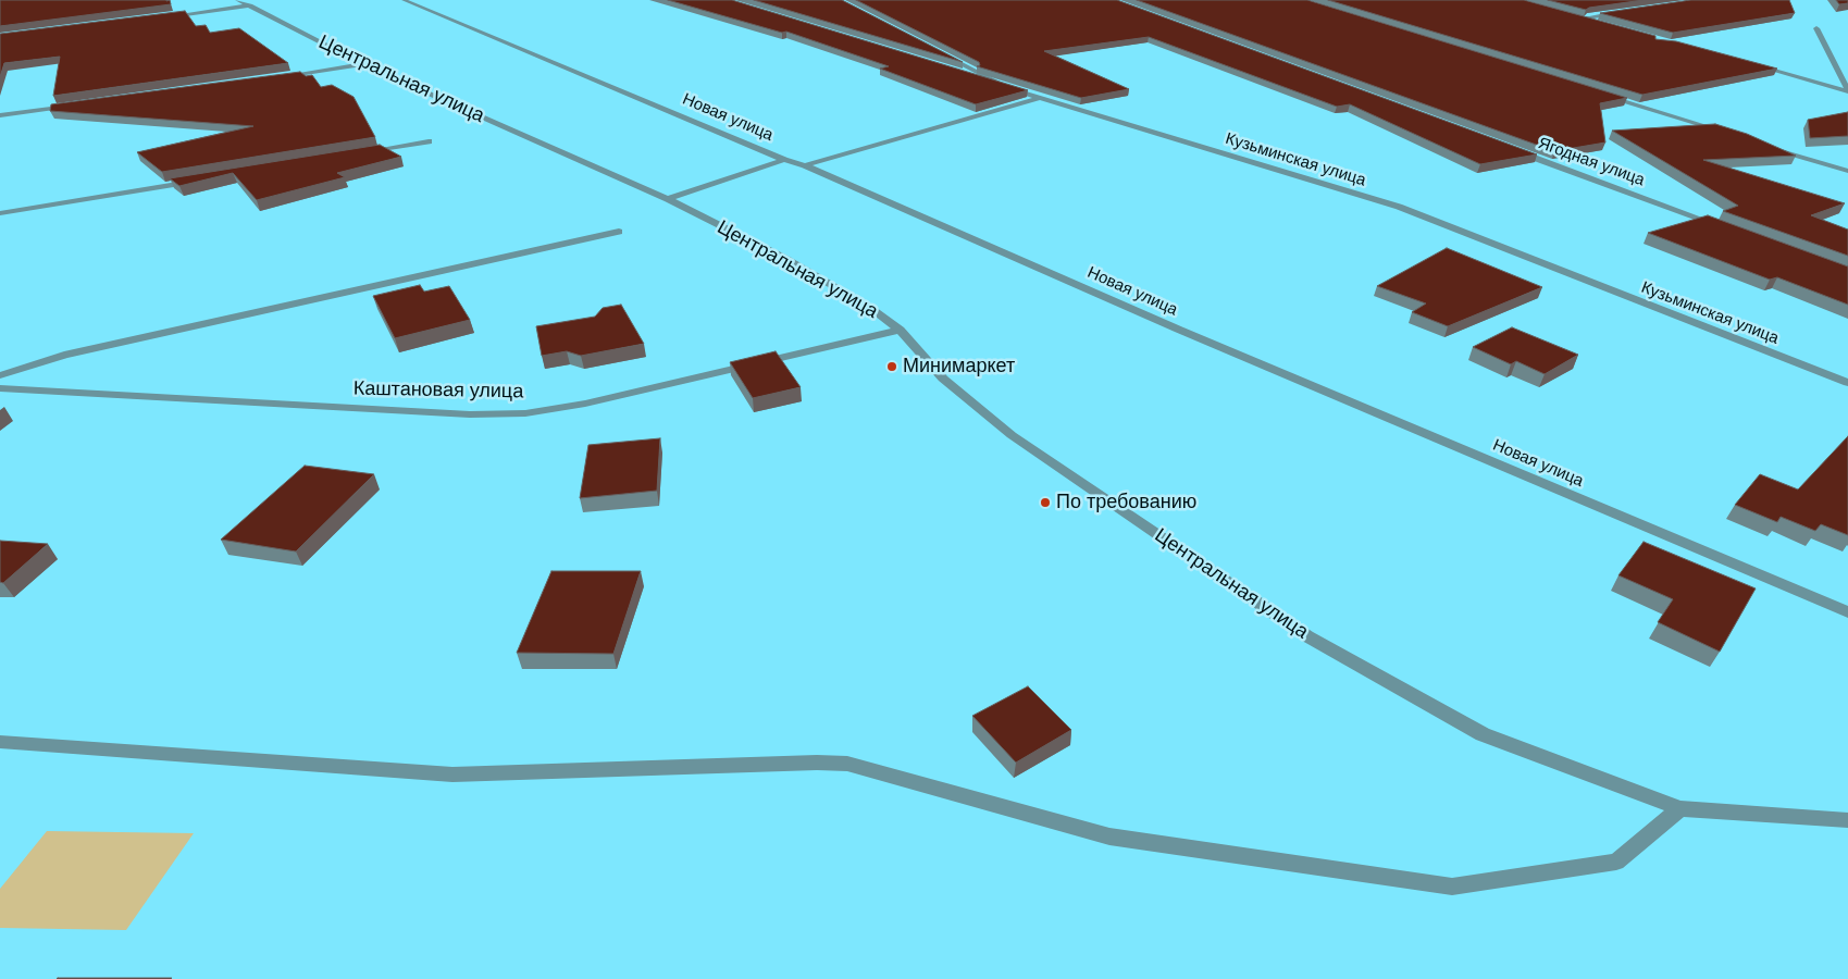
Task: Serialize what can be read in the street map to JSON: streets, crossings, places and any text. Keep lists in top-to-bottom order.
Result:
{
  "streets": {
    "street": [
      "Центральная улица",
      "Новая улица",
      "Кузьминская улица",
      "Ягодная улица",
      "Каштановая улица"
    ]
  },
  "crossings": [
    ["Центральная улица", "Каштановая улица"]
  ],
  "places": ["Минимаркет", "По требованию"]
}
